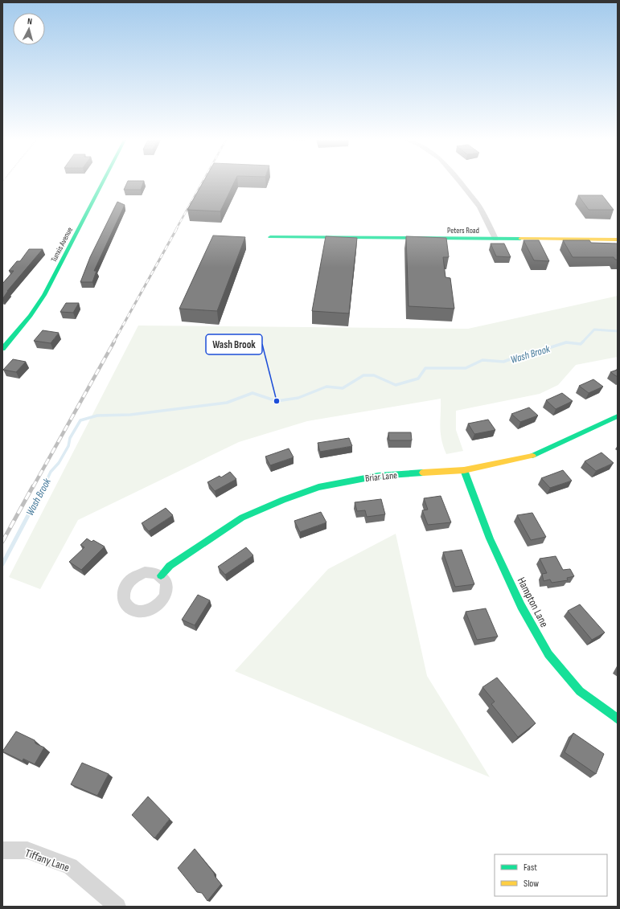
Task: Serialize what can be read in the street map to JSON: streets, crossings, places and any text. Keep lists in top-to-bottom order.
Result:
{
  "streets": {
    "street": [
      "Peters Road",
      "Tunxis Avenue",
      "Briar Lane",
      "Hampton Lane",
      "Tiffany Lane"
    ]
  },
  "crossings": [
    ["Briar Lane", "Hampton Lane"]
  ],
  "water": ["Wash Brook"],
  "places": ["Wash Brook"],
  "legend": ["Fast", "Slow"],
  "north": "top"
}
